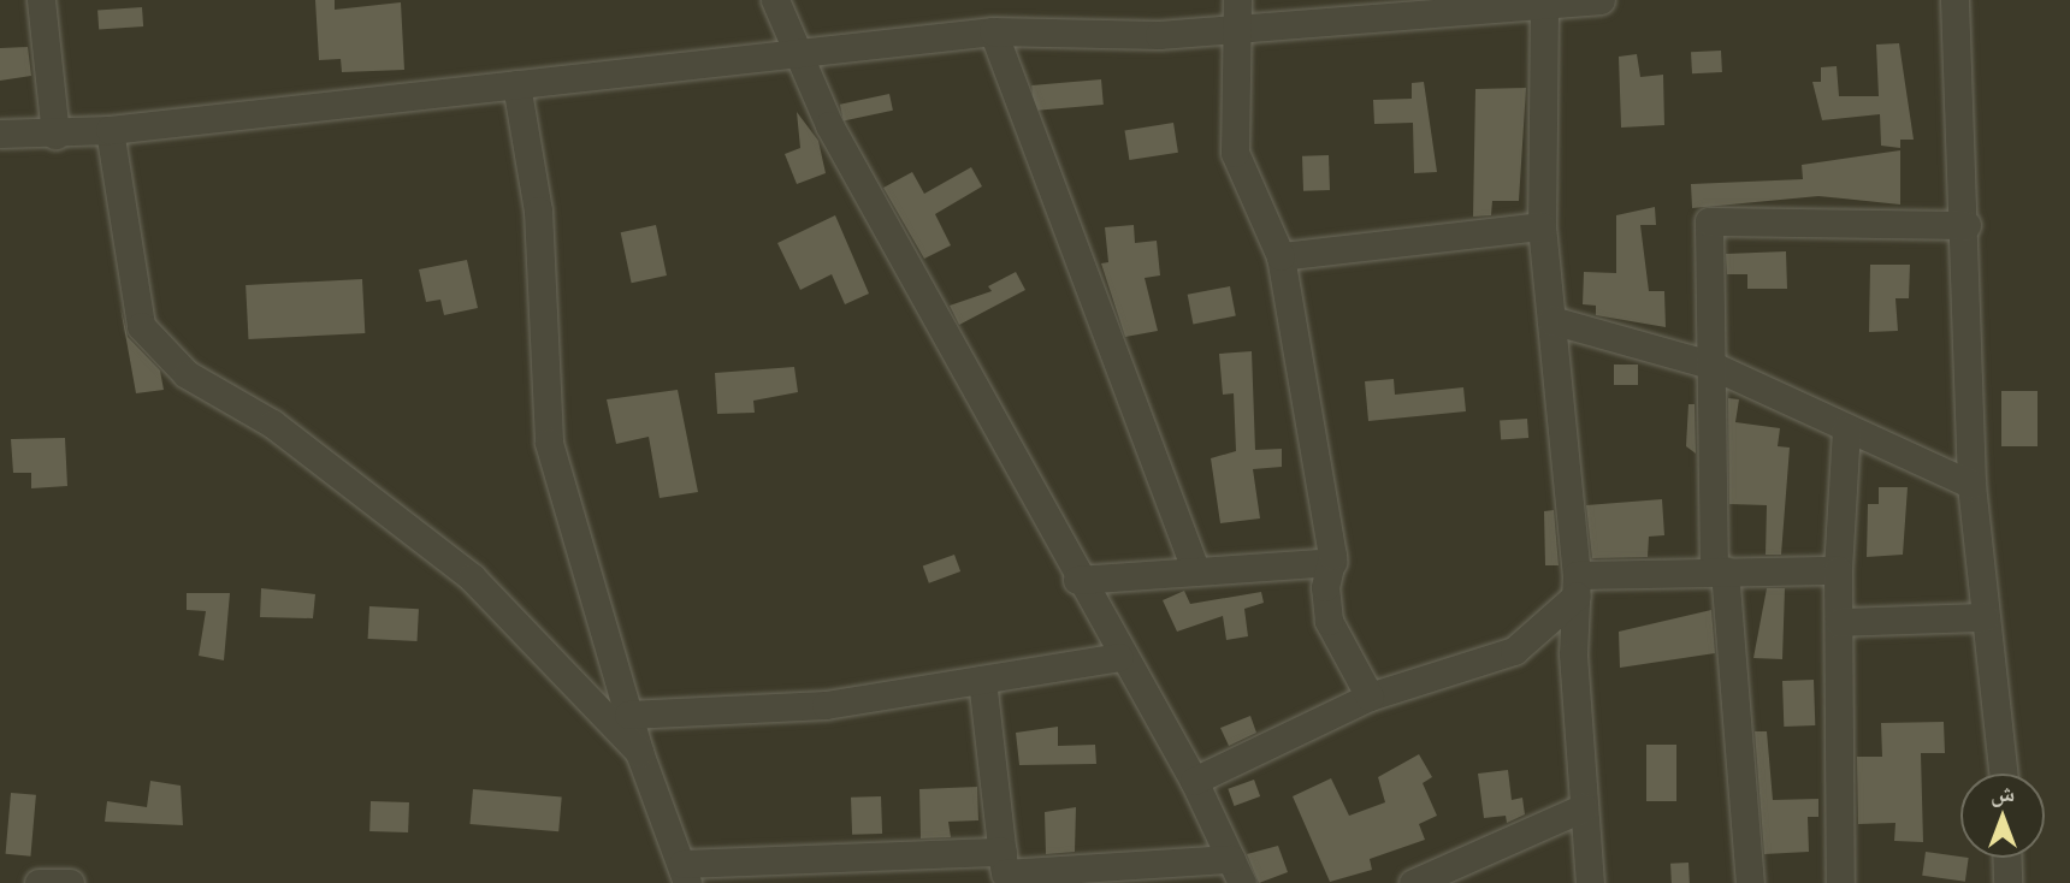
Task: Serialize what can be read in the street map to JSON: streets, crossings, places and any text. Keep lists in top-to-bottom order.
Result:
{
  "north": "top"
}
